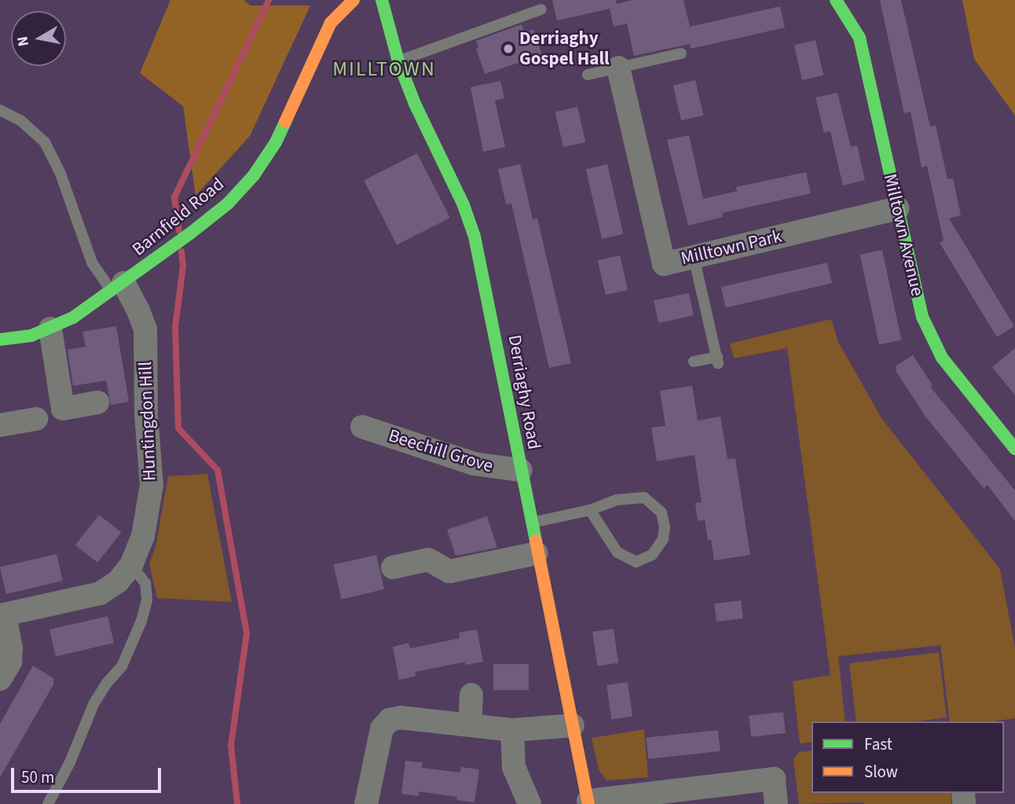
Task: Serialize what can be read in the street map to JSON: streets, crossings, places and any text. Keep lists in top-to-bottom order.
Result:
{
  "streets": {
    "street": [
      "Barnfield Road",
      "Milltown Avenue",
      "Milltown Park",
      "Derriaghy Road",
      "Huntingdon Hill",
      "Beechill Grove"
    ]
  },
  "crossings": [
    ["Barnfield Road", "Huntingdon Hill"],
    ["Milltown Avenue", "Milltown Park"],
    ["Derriaghy Road", "Beechill Grove"]
  ],
  "districts": ["MILLTOWN"],
  "places": ["Derriaghy Gospel Hall"],
  "legend": ["Fast", "Slow"],
  "scale_bar": "50 m",
  "north": "left"
}
